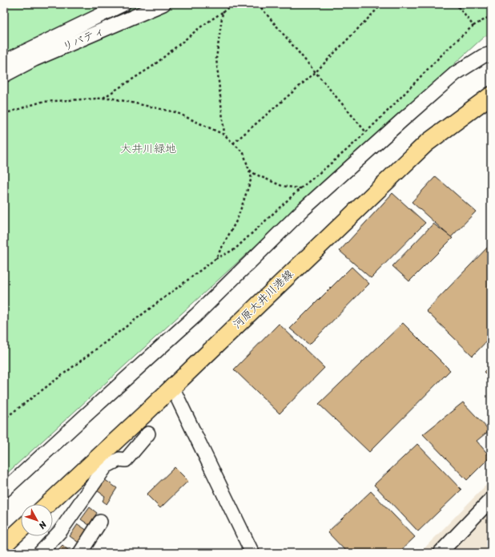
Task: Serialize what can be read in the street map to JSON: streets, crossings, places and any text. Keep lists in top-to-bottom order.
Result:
{
  "streets": {
    "main road": ["河原大井川港線"],
    "street": ["リバティ"]
  },
  "parks": ["大井川緑地"],
  "north": "bottom right"
}
